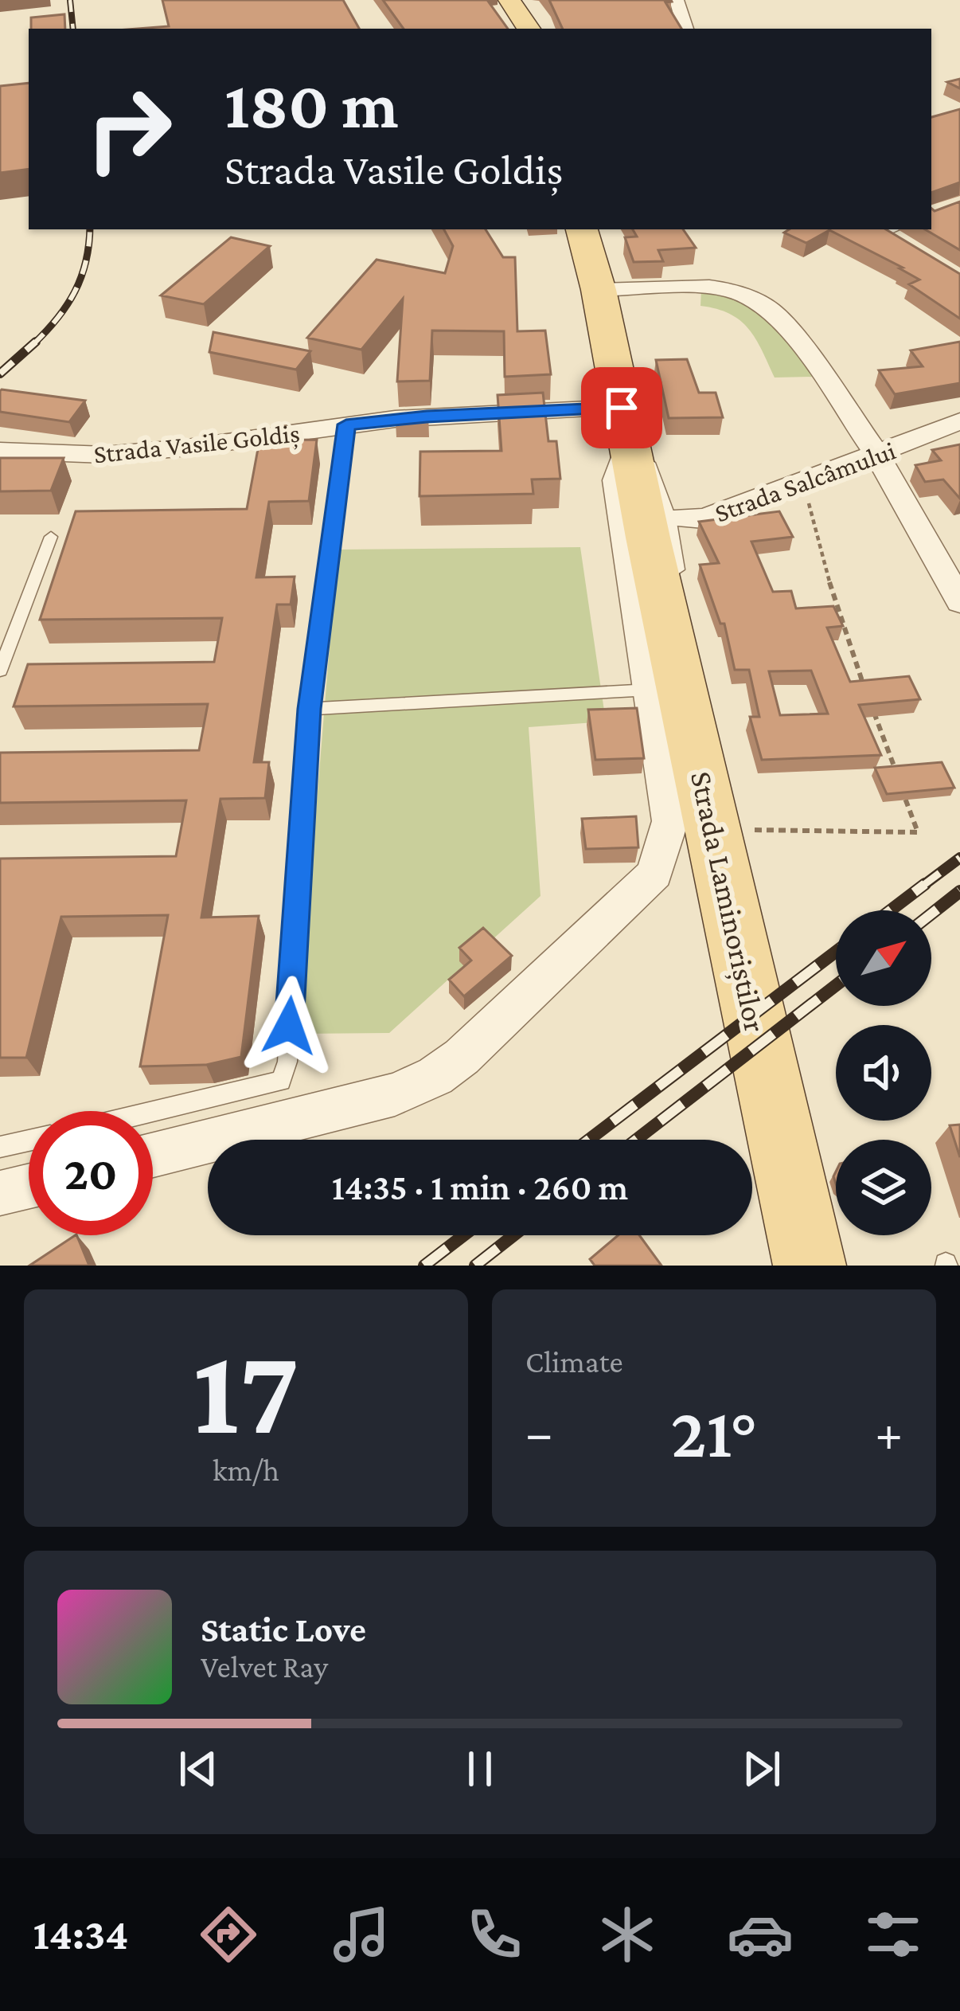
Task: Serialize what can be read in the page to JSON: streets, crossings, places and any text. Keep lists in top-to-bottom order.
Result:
{
  "streets": {
    "main road": ["Strada Laminoriștilor"],
    "street": ["Strada Vasile Goldiș", "Strada Salcâmului"]
  },
  "crossings": [
    ["Strada Vasile Goldiș", "Strada Laminoriștilor"],
    ["Strada Salcâmului", "Strada Laminoriștilor"]
  ],
  "north": "top right",
  "page": {
    "turn": ["180 m", "Strada Vasile Goldiș"],
    "limit": "20",
    "trip": "14:35 · 1 min · 260 m",
    "tile": [
      ["17", "km/h"],
      "Climate"
    ],
    "heat": ["−", "21°", "+"],
    "song": ["Static Love", "Velvet Ray"],
    "tabs": "14:34"
  }
}
